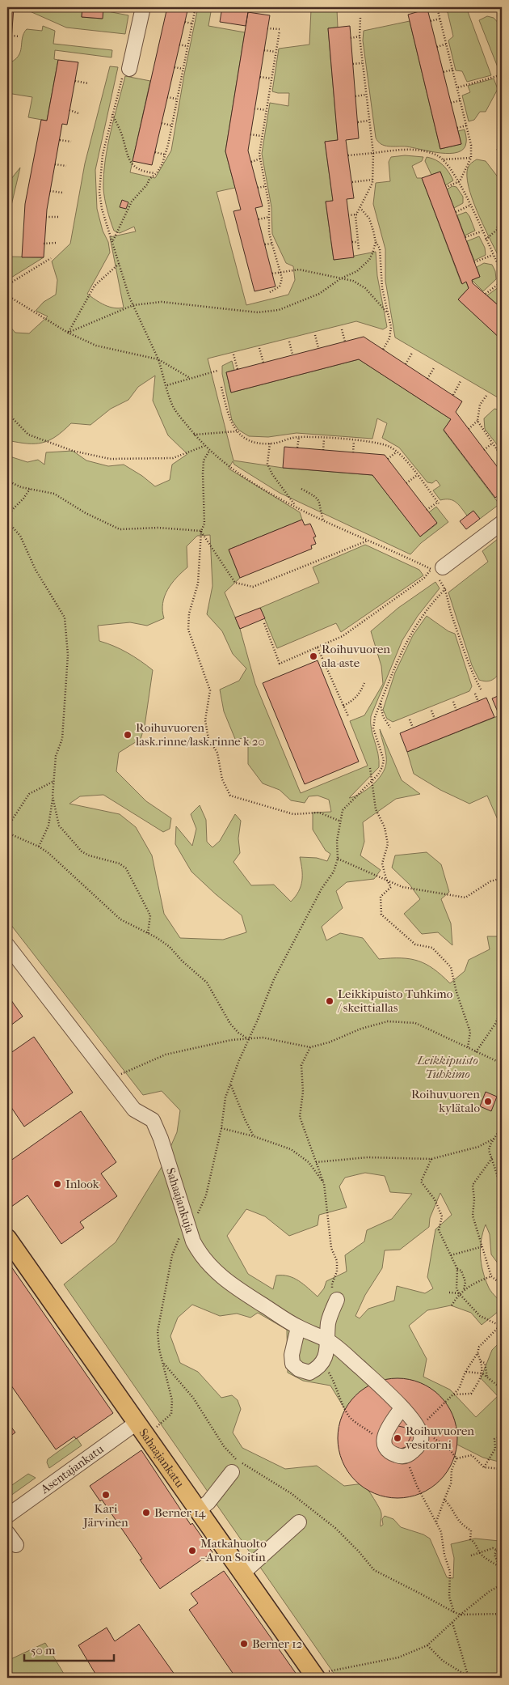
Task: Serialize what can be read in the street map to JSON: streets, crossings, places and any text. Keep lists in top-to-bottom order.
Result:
{
  "streets": {
    "main road": ["Sahaajankatu"],
    "street": ["Sahaajankuja", "Asentajankatu"]
  },
  "crossings": [
    ["Sahaajankatu", "Asentajankatu"]
  ],
  "parks": ["Leikkipuisto Tuhkimo"],
  "places": [
    "Roihuvuoren ala-aste",
    "Roihuvuoren lask.rinne/lask.rinne k 20",
    "Leikkipuisto Tuhkimo / skeittiallas",
    "Roihuvuoren kylätalo",
    "Inlook",
    "Roihuvuoren vesitorni",
    "Kari Järvinen",
    "Berner 14",
    "Matkahuolto - Aron Soitin",
    "Berner 12"
  ],
  "scale_bar": "50 m"
}
